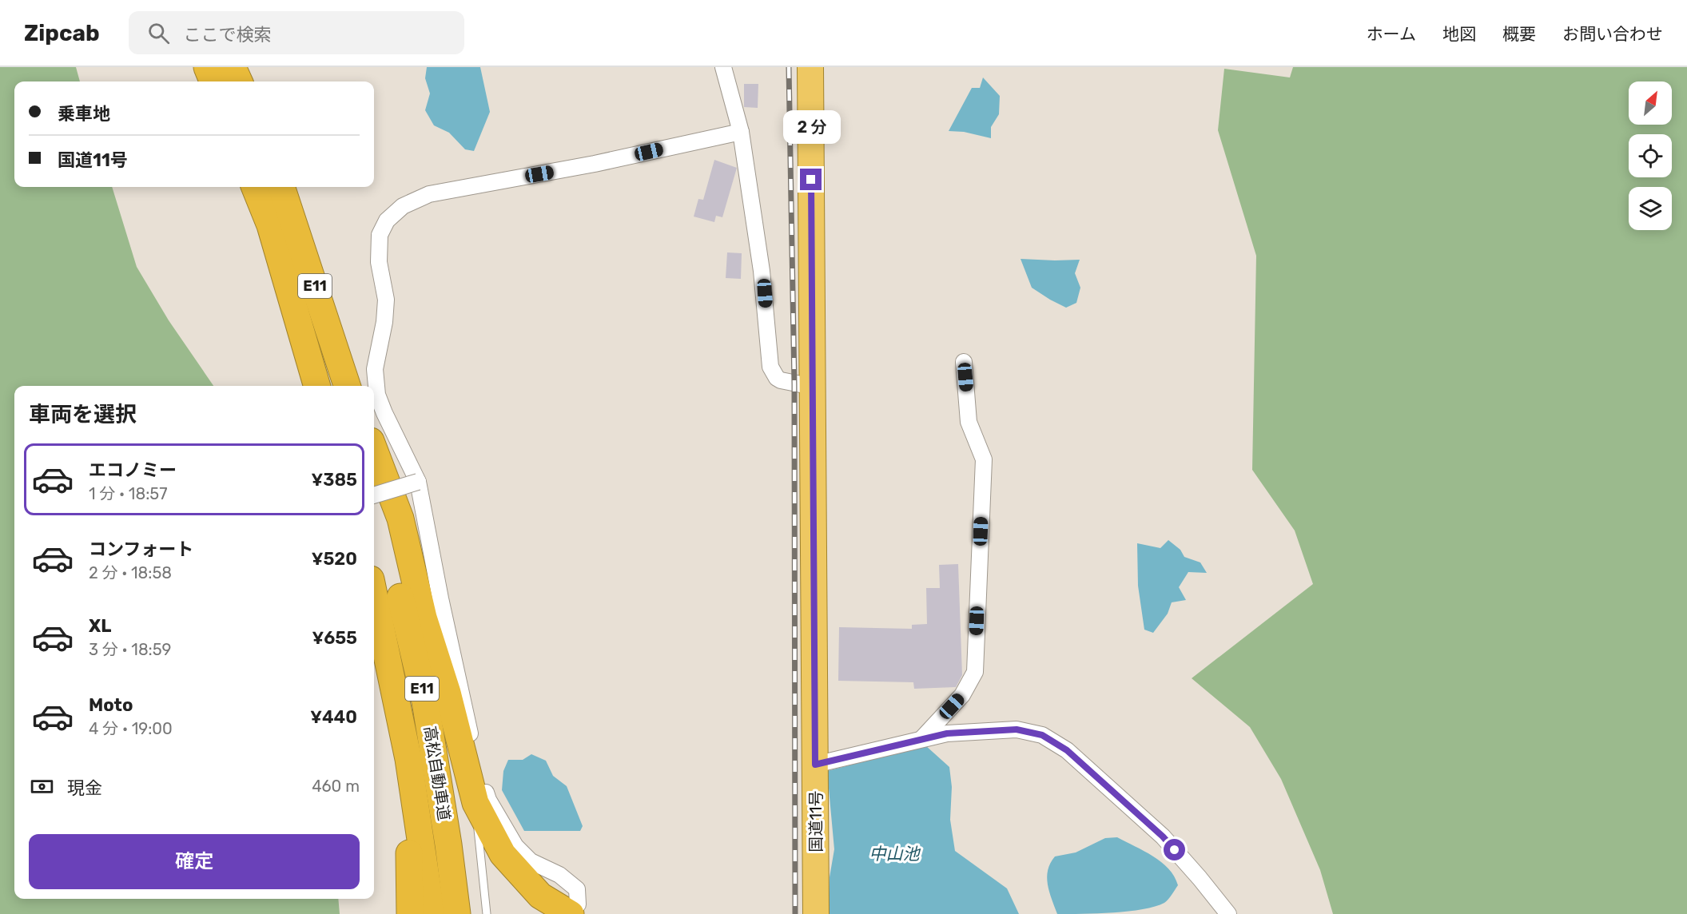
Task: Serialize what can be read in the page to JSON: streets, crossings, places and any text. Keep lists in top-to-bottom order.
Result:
{
  "streets": {
    "highway": ["E11", "高松自動車道", "国道11号"]
  },
  "water": ["中山池"],
  "north": "top right",
  "page": {
    "header": "Zipcab",
    "search": "ここで検索",
    "nav": [
      "ホーム",
      "地図",
      "概要",
      "お問い合わせ"
    ],
    "banner": ["乗車地", "国道11号"],
    "bubble": "2 分",
    "heading": "車両を選択",
    "list": [
      {
        "name": "エコノミー",
        "note": "1 分 · 18:57",
        "value": "¥385"
      },
      {
        "name": "コンフォート",
        "note": "2 分 · 18:58",
        "value": "¥520"
      },
      {
        "name": "XL",
        "note": "3 分 · 18:59",
        "value": "¥655"
      },
      {
        "name": "Moto",
        "note": "4 分 · 19:00",
        "value": "¥440"
      }
    ],
    "pay": ["現金", "460 m"],
    "buttons": "確定"
  }
}
